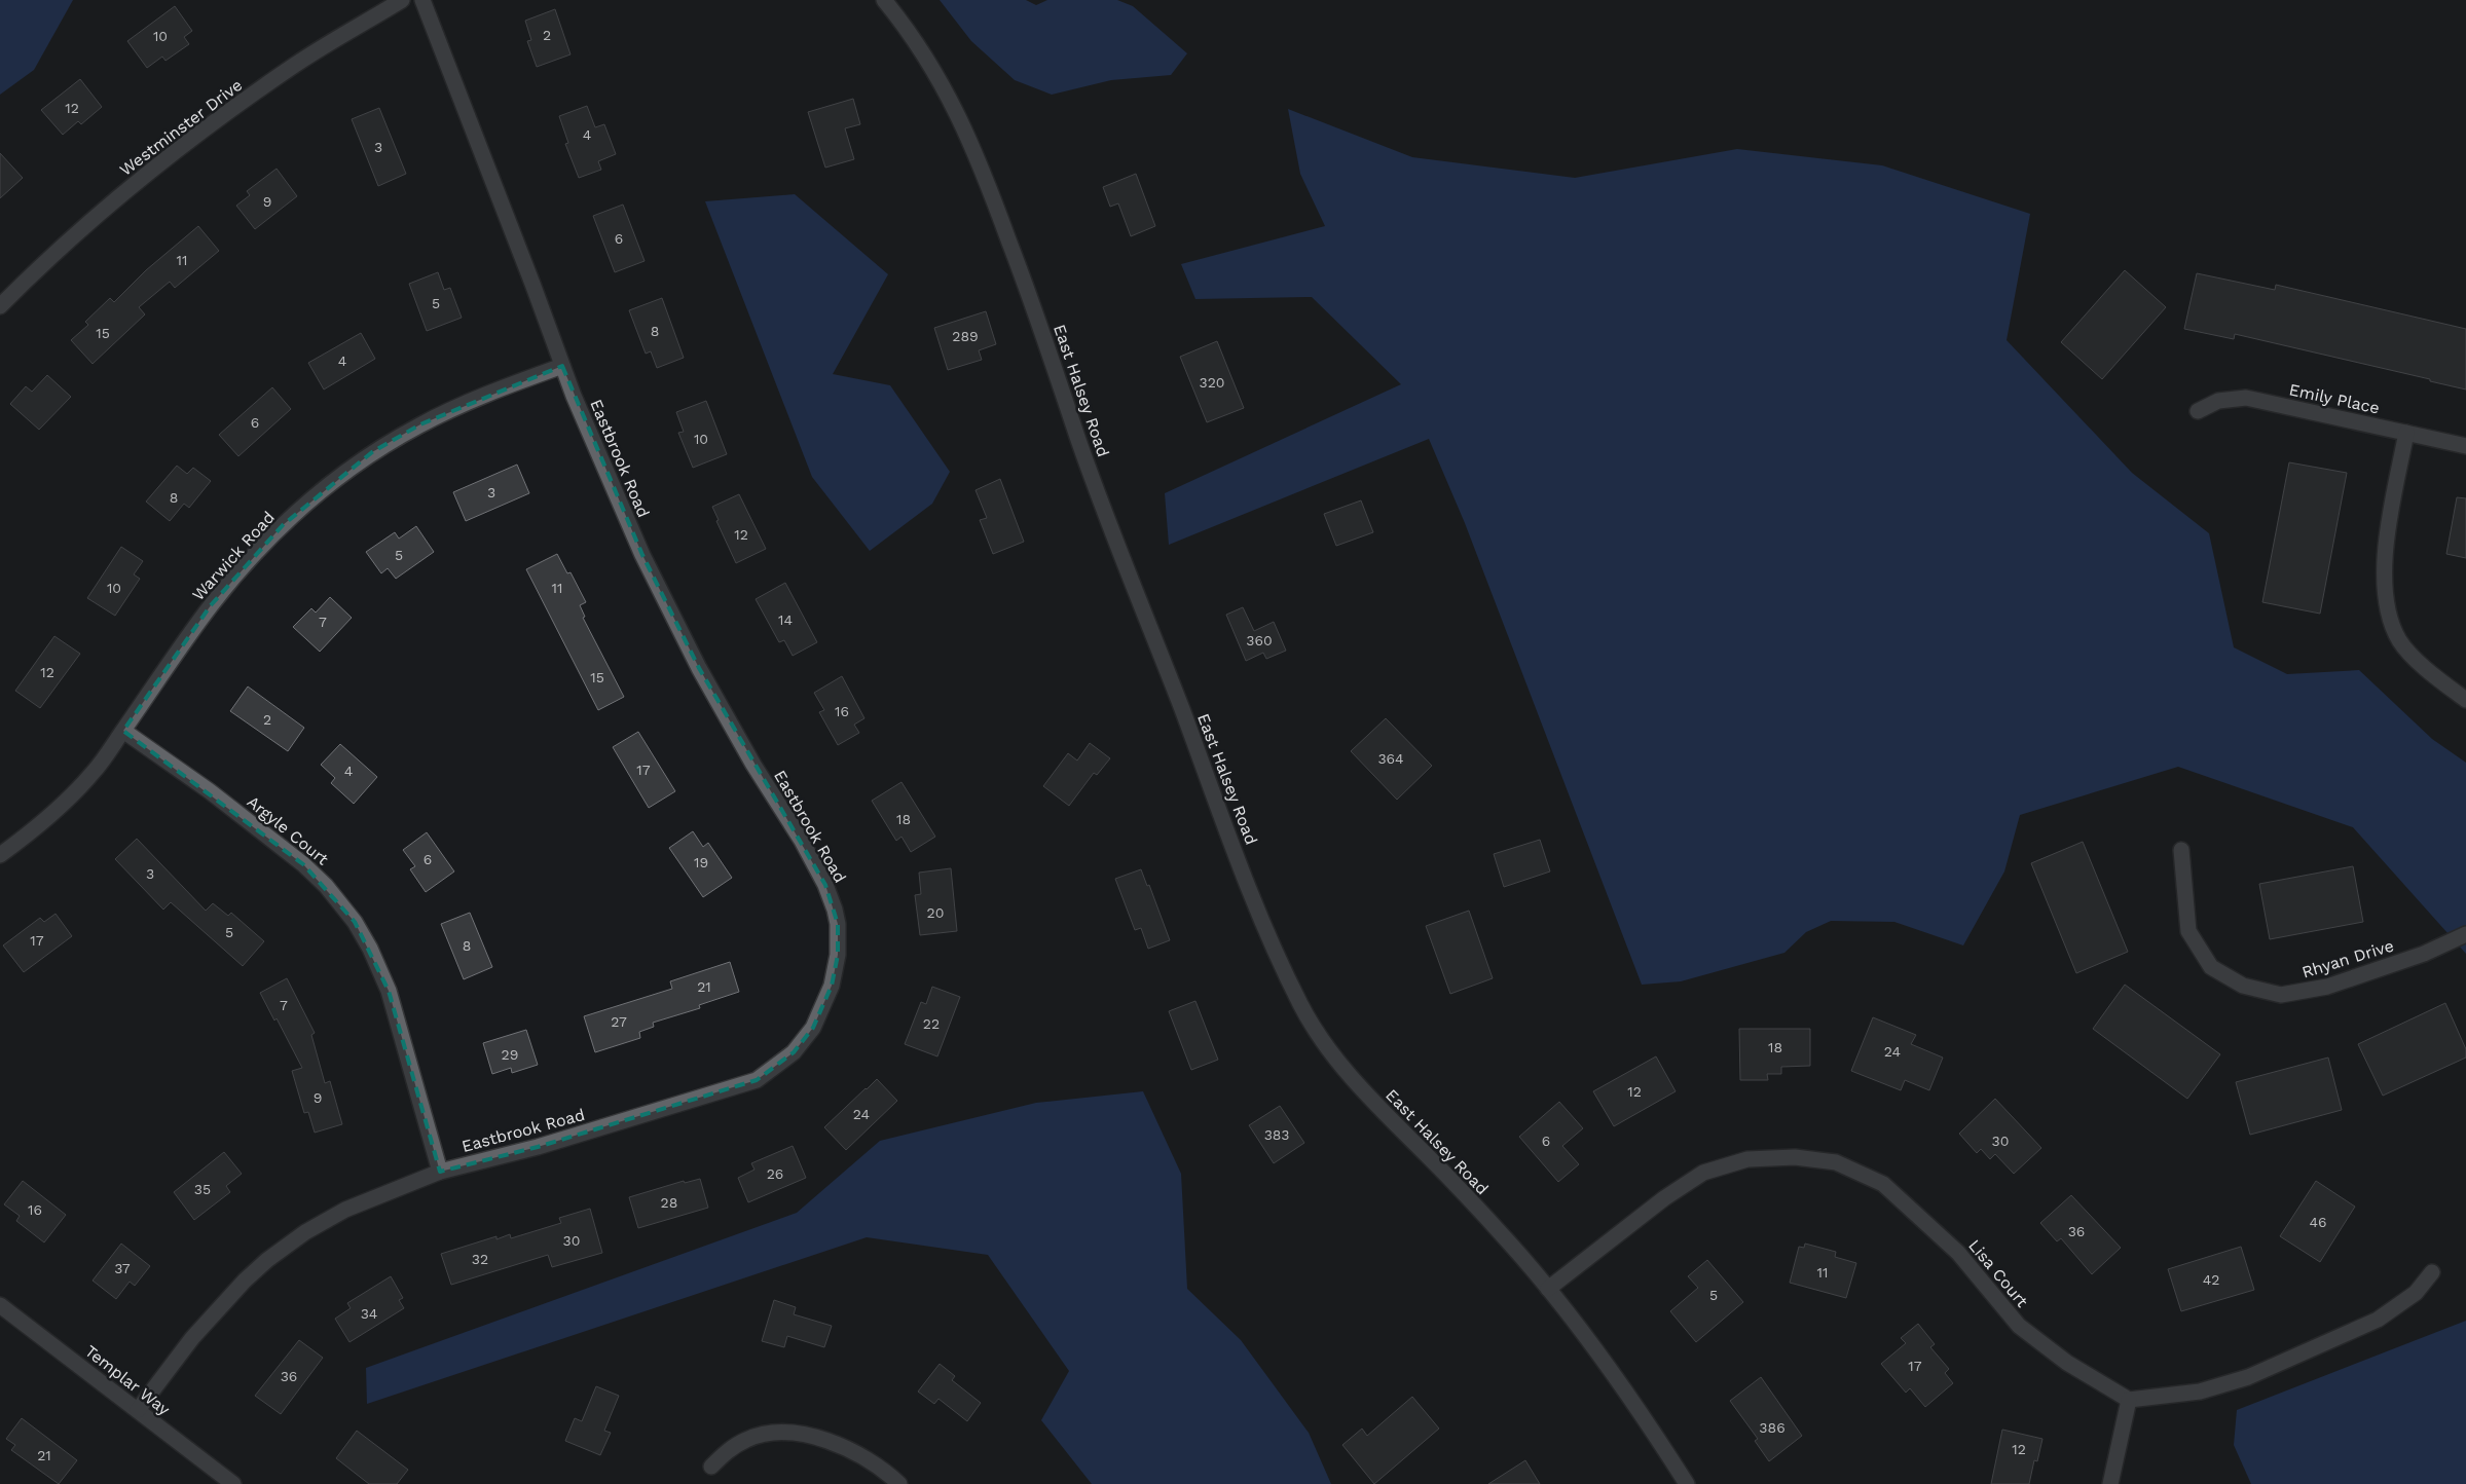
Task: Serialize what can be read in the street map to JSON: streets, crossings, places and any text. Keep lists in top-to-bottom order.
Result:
{
  "streets": {
    "street": [
      "Westminster Drive",
      "East Halsey Road",
      "Emily Place",
      "Eastbrook Road",
      "Warwick Road",
      "Argyle Court",
      "Rhyan Drive",
      "Lisa Court",
      "Templar Way"
    ]
  },
  "crossings": [
    ["East Halsey Road", "Lisa Court"],
    ["Eastbrook Road", "Warwick Road"],
    ["Eastbrook Road", "Argyle Court"],
    ["Eastbrook Road", "Templar Way"],
    ["Warwick Road", "Argyle Court"]
  ],
  "house_numbers": [
    "2",
    "10",
    "12",
    "4",
    "3",
    "9",
    "6",
    "11",
    "5",
    "8",
    "15",
    "289",
    "4",
    "320",
    "6",
    "10",
    "3",
    "8",
    "12",
    "5",
    "10",
    "11",
    "14",
    "7",
    "360",
    "12",
    "15",
    "16",
    "2",
    "364",
    "17",
    "4",
    "18",
    "6",
    "19",
    "3",
    "20",
    "5",
    "17",
    "8",
    "21",
    "7",
    "27",
    "22",
    "18",
    "24",
    "29",
    "12",
    "9",
    "24",
    "383",
    "6",
    "30",
    "26",
    "35",
    "28",
    "16",
    "46",
    "36",
    "30",
    "32",
    "37",
    "11",
    "42",
    "5",
    "34",
    "17",
    "36",
    "386",
    "12",
    "21"
  ]
}
